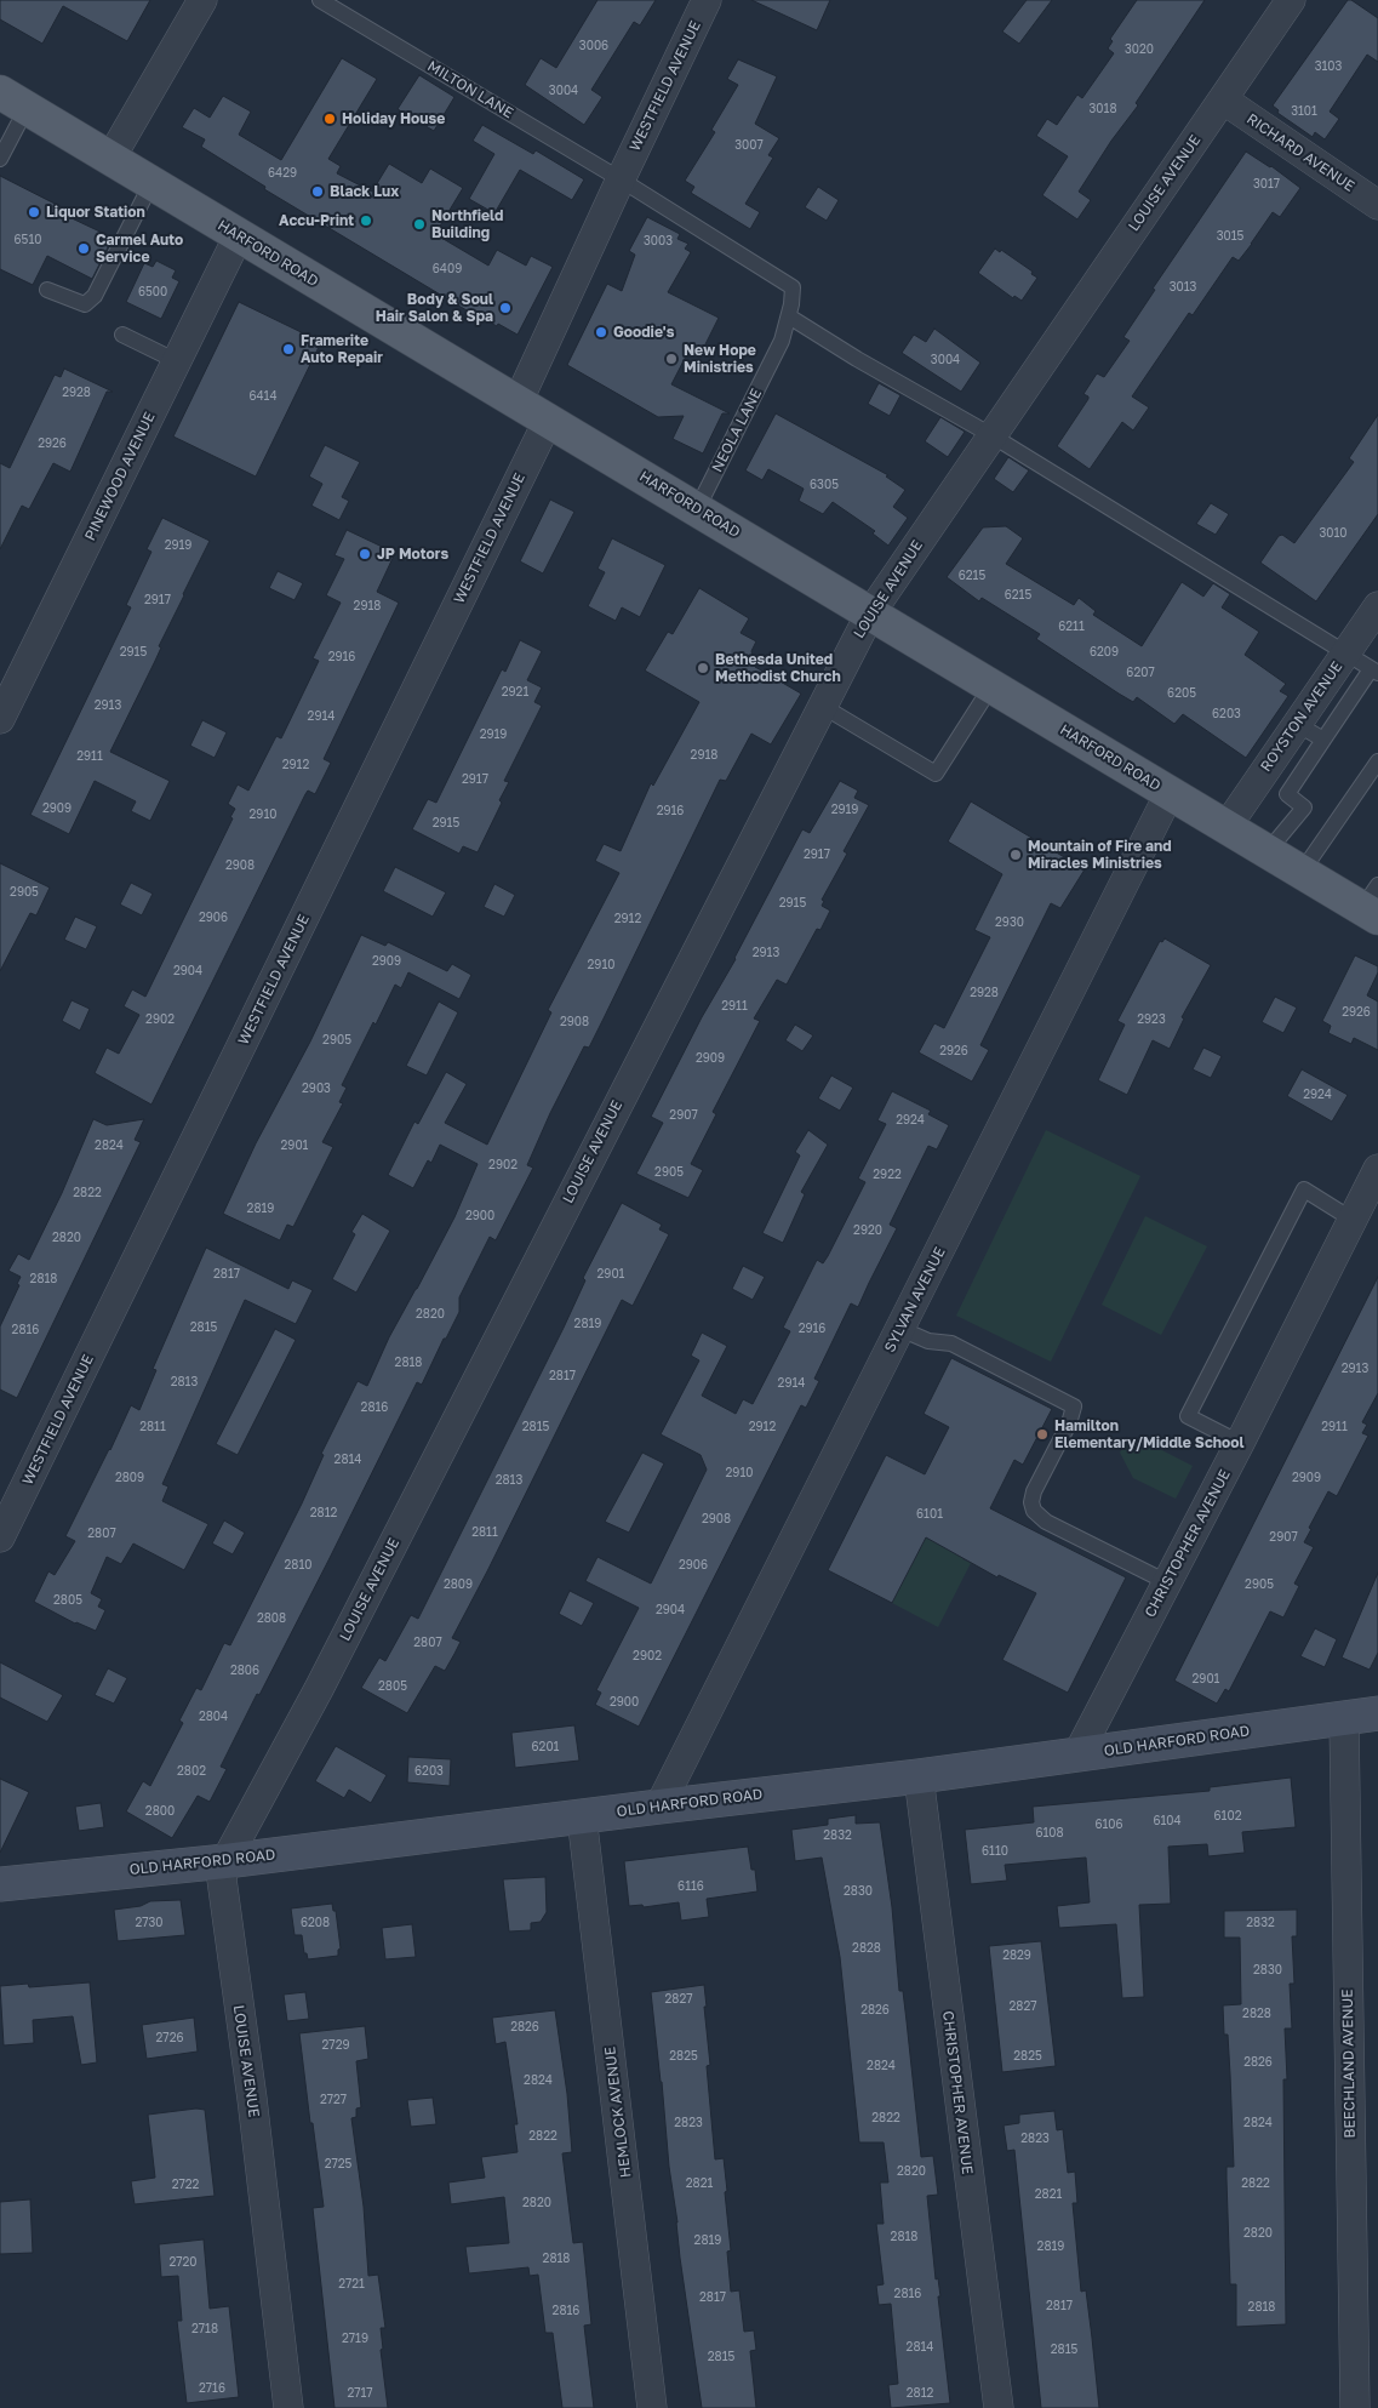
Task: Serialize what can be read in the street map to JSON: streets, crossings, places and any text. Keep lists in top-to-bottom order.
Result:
{
  "streets": {
    "main road": ["HARFORD ROAD"],
    "street": [
      "WESTFIELD AVENUE",
      "RICHARD AVENUE",
      "LOUISE AVENUE",
      "PINEWOOD AVENUE",
      "ROYSTON AVENUE",
      "SYLVAN AVENUE",
      "CHRISTOPHER AVENUE",
      "OLD HARFORD ROAD",
      "BEECHLAND AVENUE",
      "HEMLOCK AVENUE"
    ],
    "lane": ["MILTON LANE", "NEOLA LANE"]
  },
  "crossings": [
    ["WESTFIELD AVENUE", "MILTON LANE"],
    ["WESTFIELD AVENUE", "HARFORD ROAD"],
    ["MILTON LANE", "NEOLA LANE"],
    ["RICHARD AVENUE", "LOUISE AVENUE"],
    ["LOUISE AVENUE", "HARFORD ROAD"],
    ["LOUISE AVENUE", "OLD HARFORD ROAD"],
    ["HARFORD ROAD", "NEOLA LANE"],
    ["HARFORD ROAD", "PINEWOOD AVENUE"],
    ["HARFORD ROAD", "ROYSTON AVENUE"],
    ["HARFORD ROAD", "SYLVAN AVENUE"],
    ["SYLVAN AVENUE", "OLD HARFORD ROAD"],
    ["CHRISTOPHER AVENUE", "OLD HARFORD ROAD"],
    ["OLD HARFORD ROAD", "BEECHLAND AVENUE"],
    ["OLD HARFORD ROAD", "HEMLOCK AVENUE"]
  ],
  "places": [
    "Holiday House",
    "Black Lux",
    "Liquor Station",
    "Accu-Print",
    "Northfield Building",
    "Carmel Auto Service",
    "Body & Soul Hair Salon & Spa",
    "Goodie's",
    "Framerite Auto Repair",
    "New Hope Ministries",
    "JP Motors",
    "Bethesda United Methodist Church",
    "Mountain of Fire and Miracles Ministries",
    "Hamilton Elementary/Middle School"
  ],
  "house_numbers": [
    "3006",
    "3020",
    "3103",
    "3004",
    "3018",
    "3101",
    "3007",
    "6429",
    "3017",
    "3015",
    "6510",
    "3003",
    "6409",
    "3013",
    "6500",
    "3004",
    "2928",
    "6414",
    "2926",
    "6305",
    "3010",
    "2919",
    "6215",
    "6215",
    "2917",
    "2918",
    "6211",
    "2915",
    "6209",
    "2916",
    "6207",
    "2921",
    "6205",
    "2913",
    "6203",
    "2914",
    "2919",
    "2918",
    "2911",
    "2912",
    "2917",
    "2909",
    "2919",
    "2916",
    "2910",
    "2915",
    "2917",
    "2908",
    "2905",
    "2915",
    "2906",
    "2912",
    "2930",
    "2913",
    "2909",
    "2910",
    "2904",
    "2928",
    "2911",
    "2926",
    "2902",
    "2923",
    "2908",
    "2905",
    "2926",
    "2909",
    "2903",
    "2924",
    "2907",
    "2924",
    "2824",
    "2901",
    "2902",
    "2905",
    "2922",
    "2822",
    "2819",
    "2900",
    "2920",
    "2820",
    "2817",
    "2901",
    "2818",
    "2820",
    "2819",
    "2815",
    "2916",
    "2816",
    "2818",
    "2913",
    "2817",
    "2813",
    "2914",
    "2816",
    "2811",
    "2815",
    "2912",
    "2911",
    "2814",
    "2910",
    "2809",
    "2909",
    "2813",
    "2812",
    "6101",
    "2908",
    "2811",
    "2807",
    "2907",
    "2810",
    "2906",
    "2809",
    "2905",
    "2805",
    "2904",
    "2808",
    "2807",
    "2902",
    "2806",
    "2901",
    "2805",
    "2900",
    "2804",
    "6201",
    "2802",
    "6203",
    "2800",
    "6102",
    "6104",
    "6106",
    "6108",
    "2832",
    "6110",
    "6116",
    "2830",
    "2730",
    "6208",
    "2832",
    "2828",
    "2829",
    "2830",
    "2827",
    "2827",
    "2826",
    "2828",
    "2826",
    "2726",
    "2729",
    "2825",
    "2825",
    "2826",
    "2824",
    "2824",
    "2727",
    "2822",
    "2823",
    "2824",
    "2822",
    "2823",
    "2725",
    "2820",
    "2821",
    "2822",
    "2722",
    "2821",
    "2820",
    "2820",
    "2818",
    "2819",
    "2819",
    "2818",
    "2720",
    "2721",
    "2816",
    "2817",
    "2817",
    "2818",
    "2816",
    "2718",
    "2719",
    "2814",
    "2815",
    "2815",
    "2716",
    "2717",
    "2812"
  ]
}
